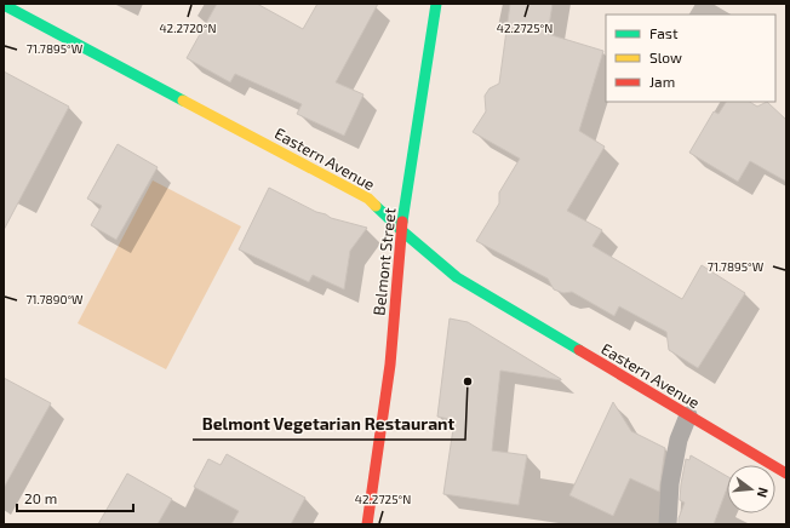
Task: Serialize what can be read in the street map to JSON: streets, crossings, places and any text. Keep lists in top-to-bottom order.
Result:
{
  "streets": {
    "main road": ["Eastern Avenue", "Belmont Street"]
  },
  "crossings": [
    ["Eastern Avenue", "Belmont Street"]
  ],
  "places": ["Belmont Vegetarian Restaurant"],
  "legend": ["Fast", "Slow", "Jam"],
  "scale_bar": "20 m",
  "north": "right",
  "coordinates": [
    "42.2720°N",
    "42.2725°N",
    "71.7895°W",
    "71.7890°W"
  ]
}
